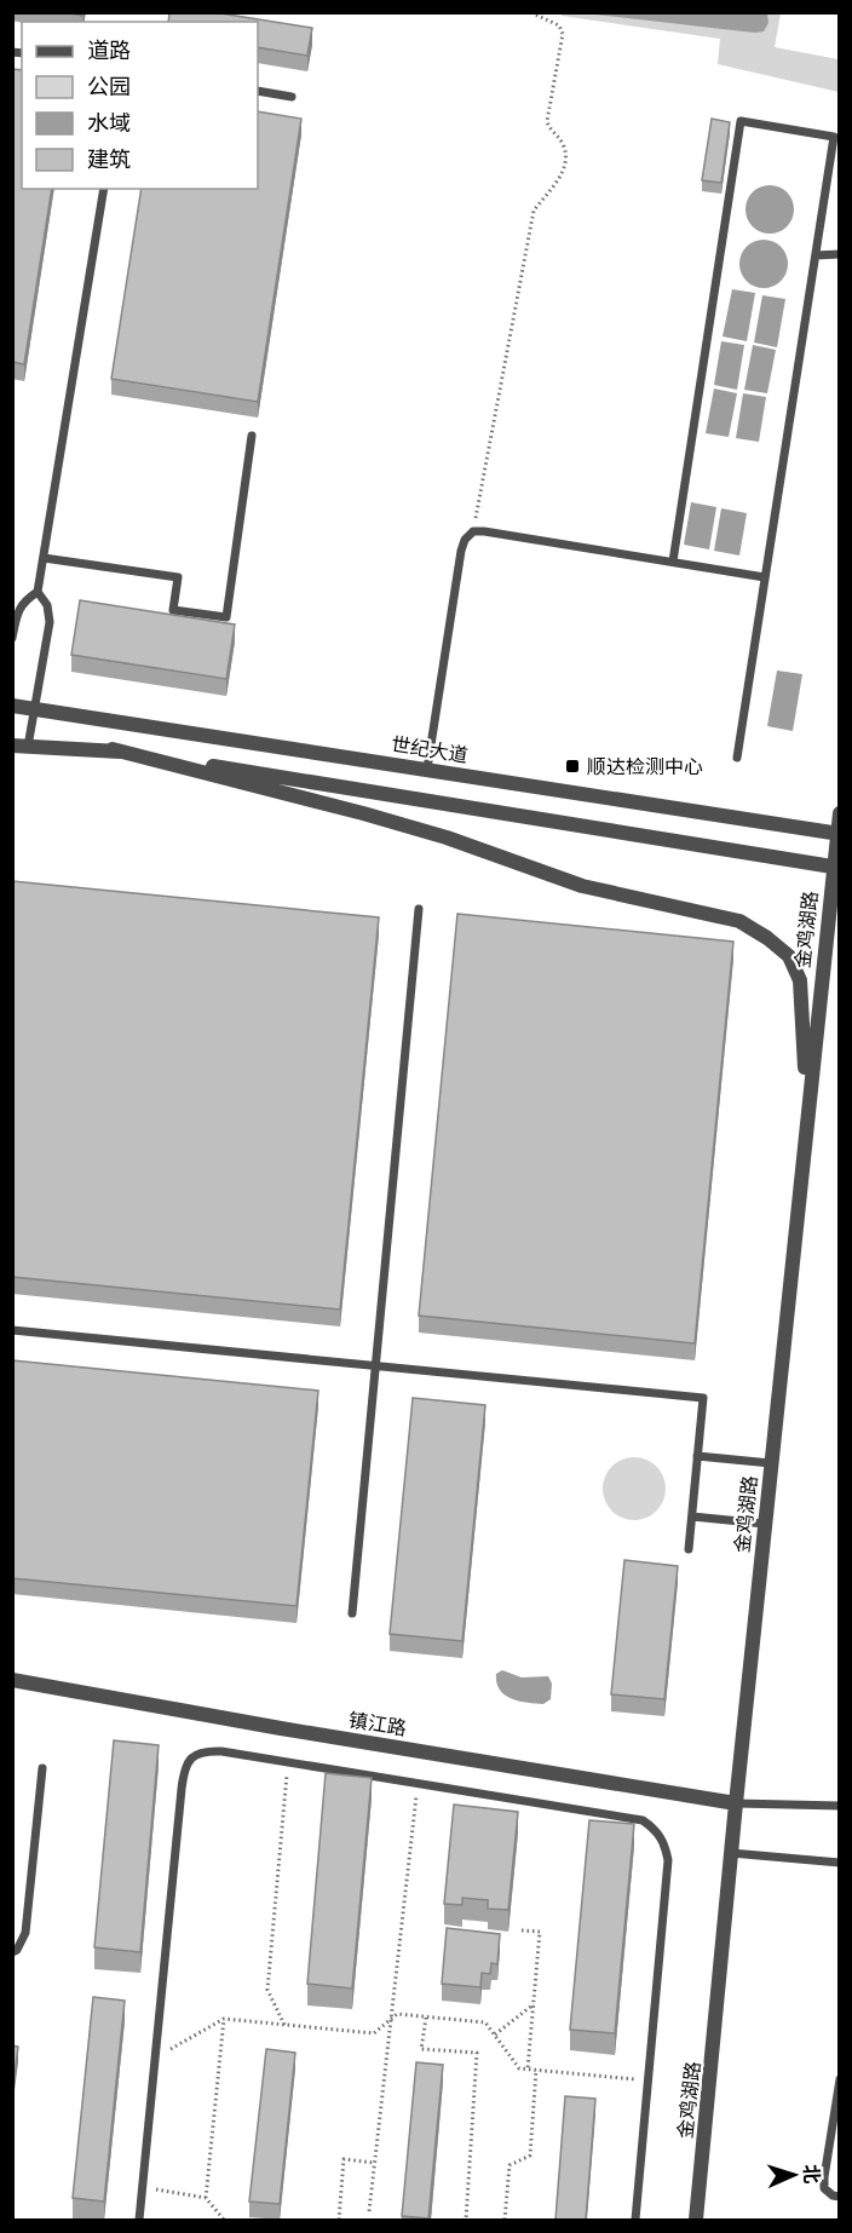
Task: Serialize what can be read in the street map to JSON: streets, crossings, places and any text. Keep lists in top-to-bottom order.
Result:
{
  "streets": {
    "street": ["世纪大道", "金鸡湖路", "镇江路"]
  },
  "crossings": [
    ["世纪大道", "金鸡湖路"],
    ["金鸡湖路", "镇江路"]
  ],
  "places": {
    "transit": ["顺达检测中心"]
  },
  "legend": [
    "道路",
    "公园",
    "水域",
    "建筑"
  ],
  "north": "right"
}
